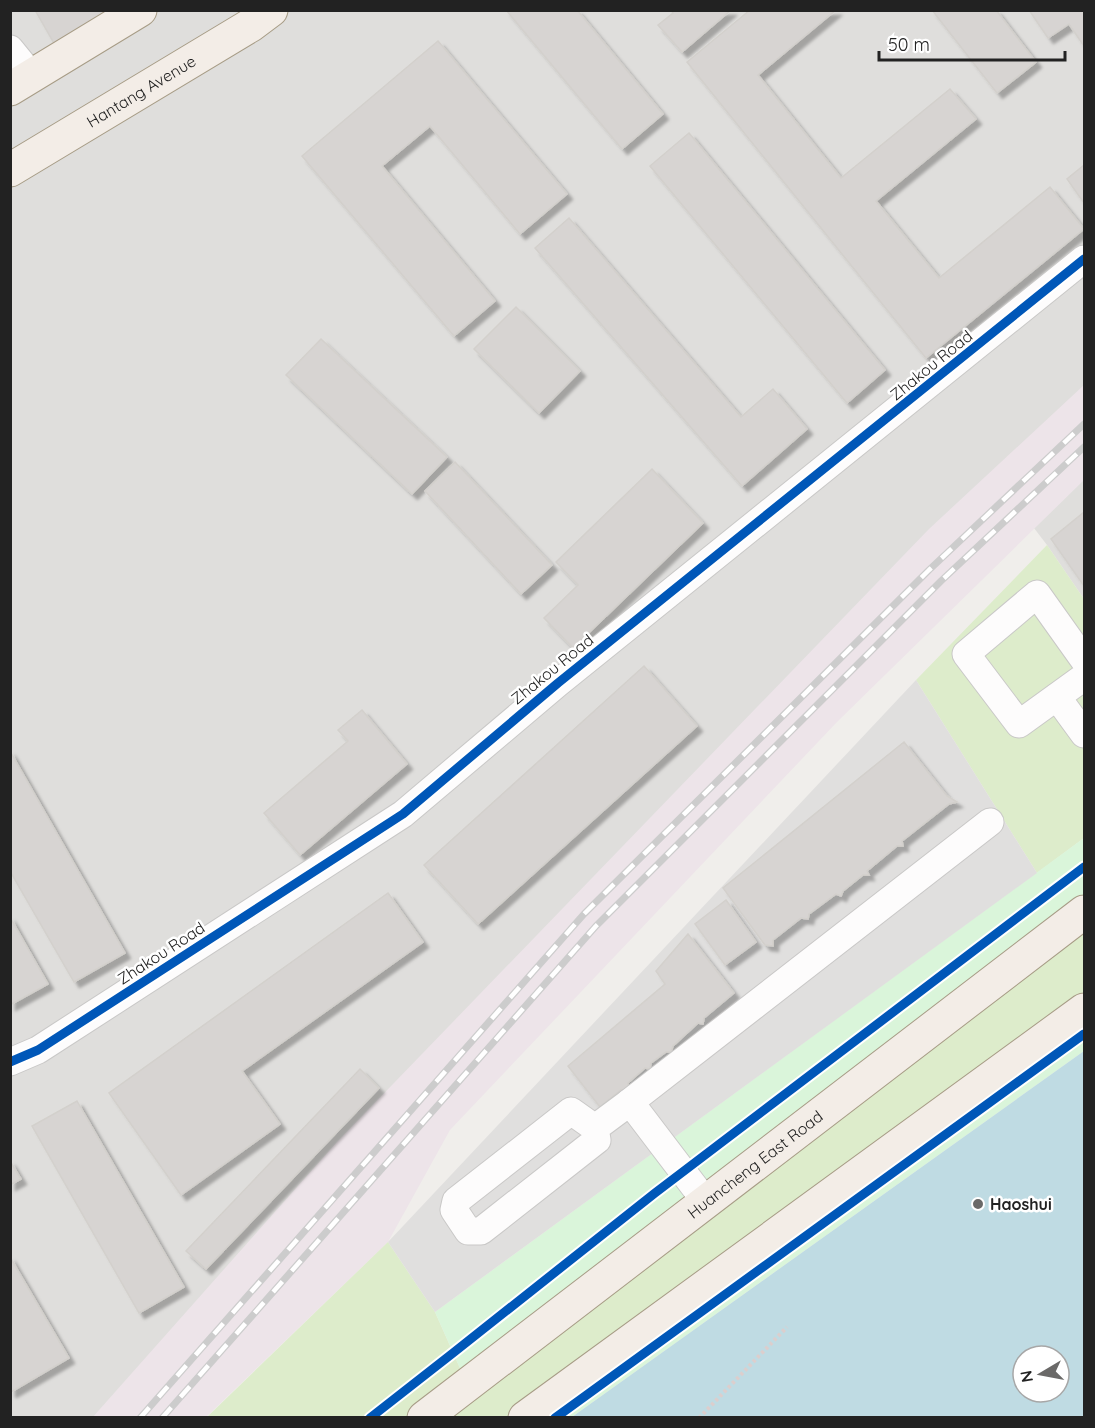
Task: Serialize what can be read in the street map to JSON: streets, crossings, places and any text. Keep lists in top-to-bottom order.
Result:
{
  "streets": {
    "main road": ["Hantang Avenue", "Huancheng East Road"],
    "street": ["Zhakou Road"]
  },
  "places": ["Haoshui"],
  "scale_bar": "50 m",
  "north": "left"
}
